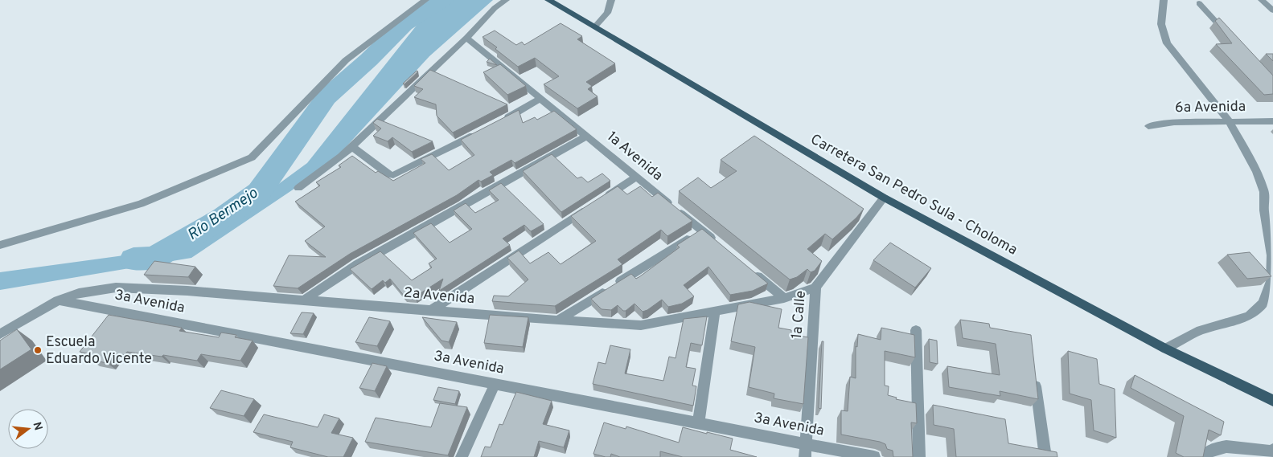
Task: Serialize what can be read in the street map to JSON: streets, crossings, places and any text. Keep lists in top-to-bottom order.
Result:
{
  "streets": {
    "main road": ["Carretera San Pedro Sula - Choloma"],
    "street": [
      "6a Avenida",
      "1a Avenida",
      "2a Avenida",
      "3a Avenida",
      "1a Calle"
    ]
  },
  "crossings": [
    ["Carretera San Pedro Sula - Choloma", "1a Calle"],
    ["2a Avenida", "3a Avenida"],
    ["2a Avenida", "1a Calle"],
    ["3a Avenida", "1a Calle"]
  ],
  "water": ["Río Bermejo"],
  "places": ["Escuela Eduardo Vicente"],
  "north": "right"
}
